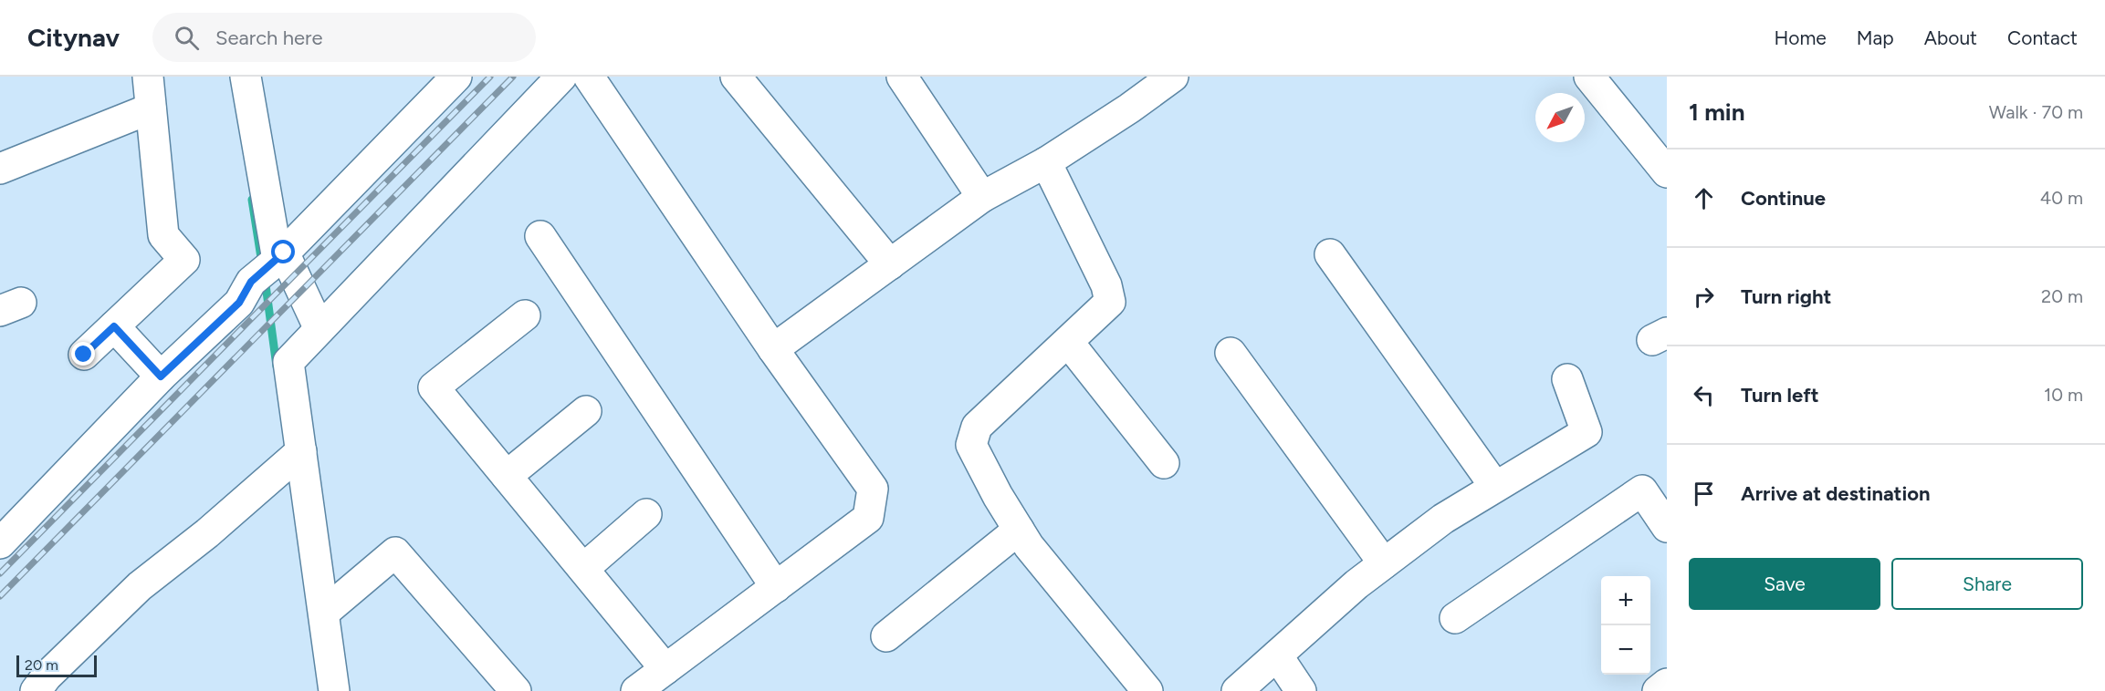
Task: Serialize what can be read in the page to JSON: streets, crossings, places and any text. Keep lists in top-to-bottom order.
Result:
{
  "scale_bar": "20 m",
  "north": "bottom left",
  "page": {
    "header": "Citynav",
    "search": "Search here",
    "nav": [
      "Home",
      "Map",
      "About",
      "Contact"
    ],
    "heading": ["1 min", "Walk · 70 m"],
    "list": [
      ["Continue", "40 m"],
      ["Turn right", "20 m"],
      ["Turn left", "10 m"],
      "Arrive at destination"
    ],
    "buttons": ["Save", "Share"],
    "map_buttons": ["+", "−"],
    "scale": "20 m"
  }
}
